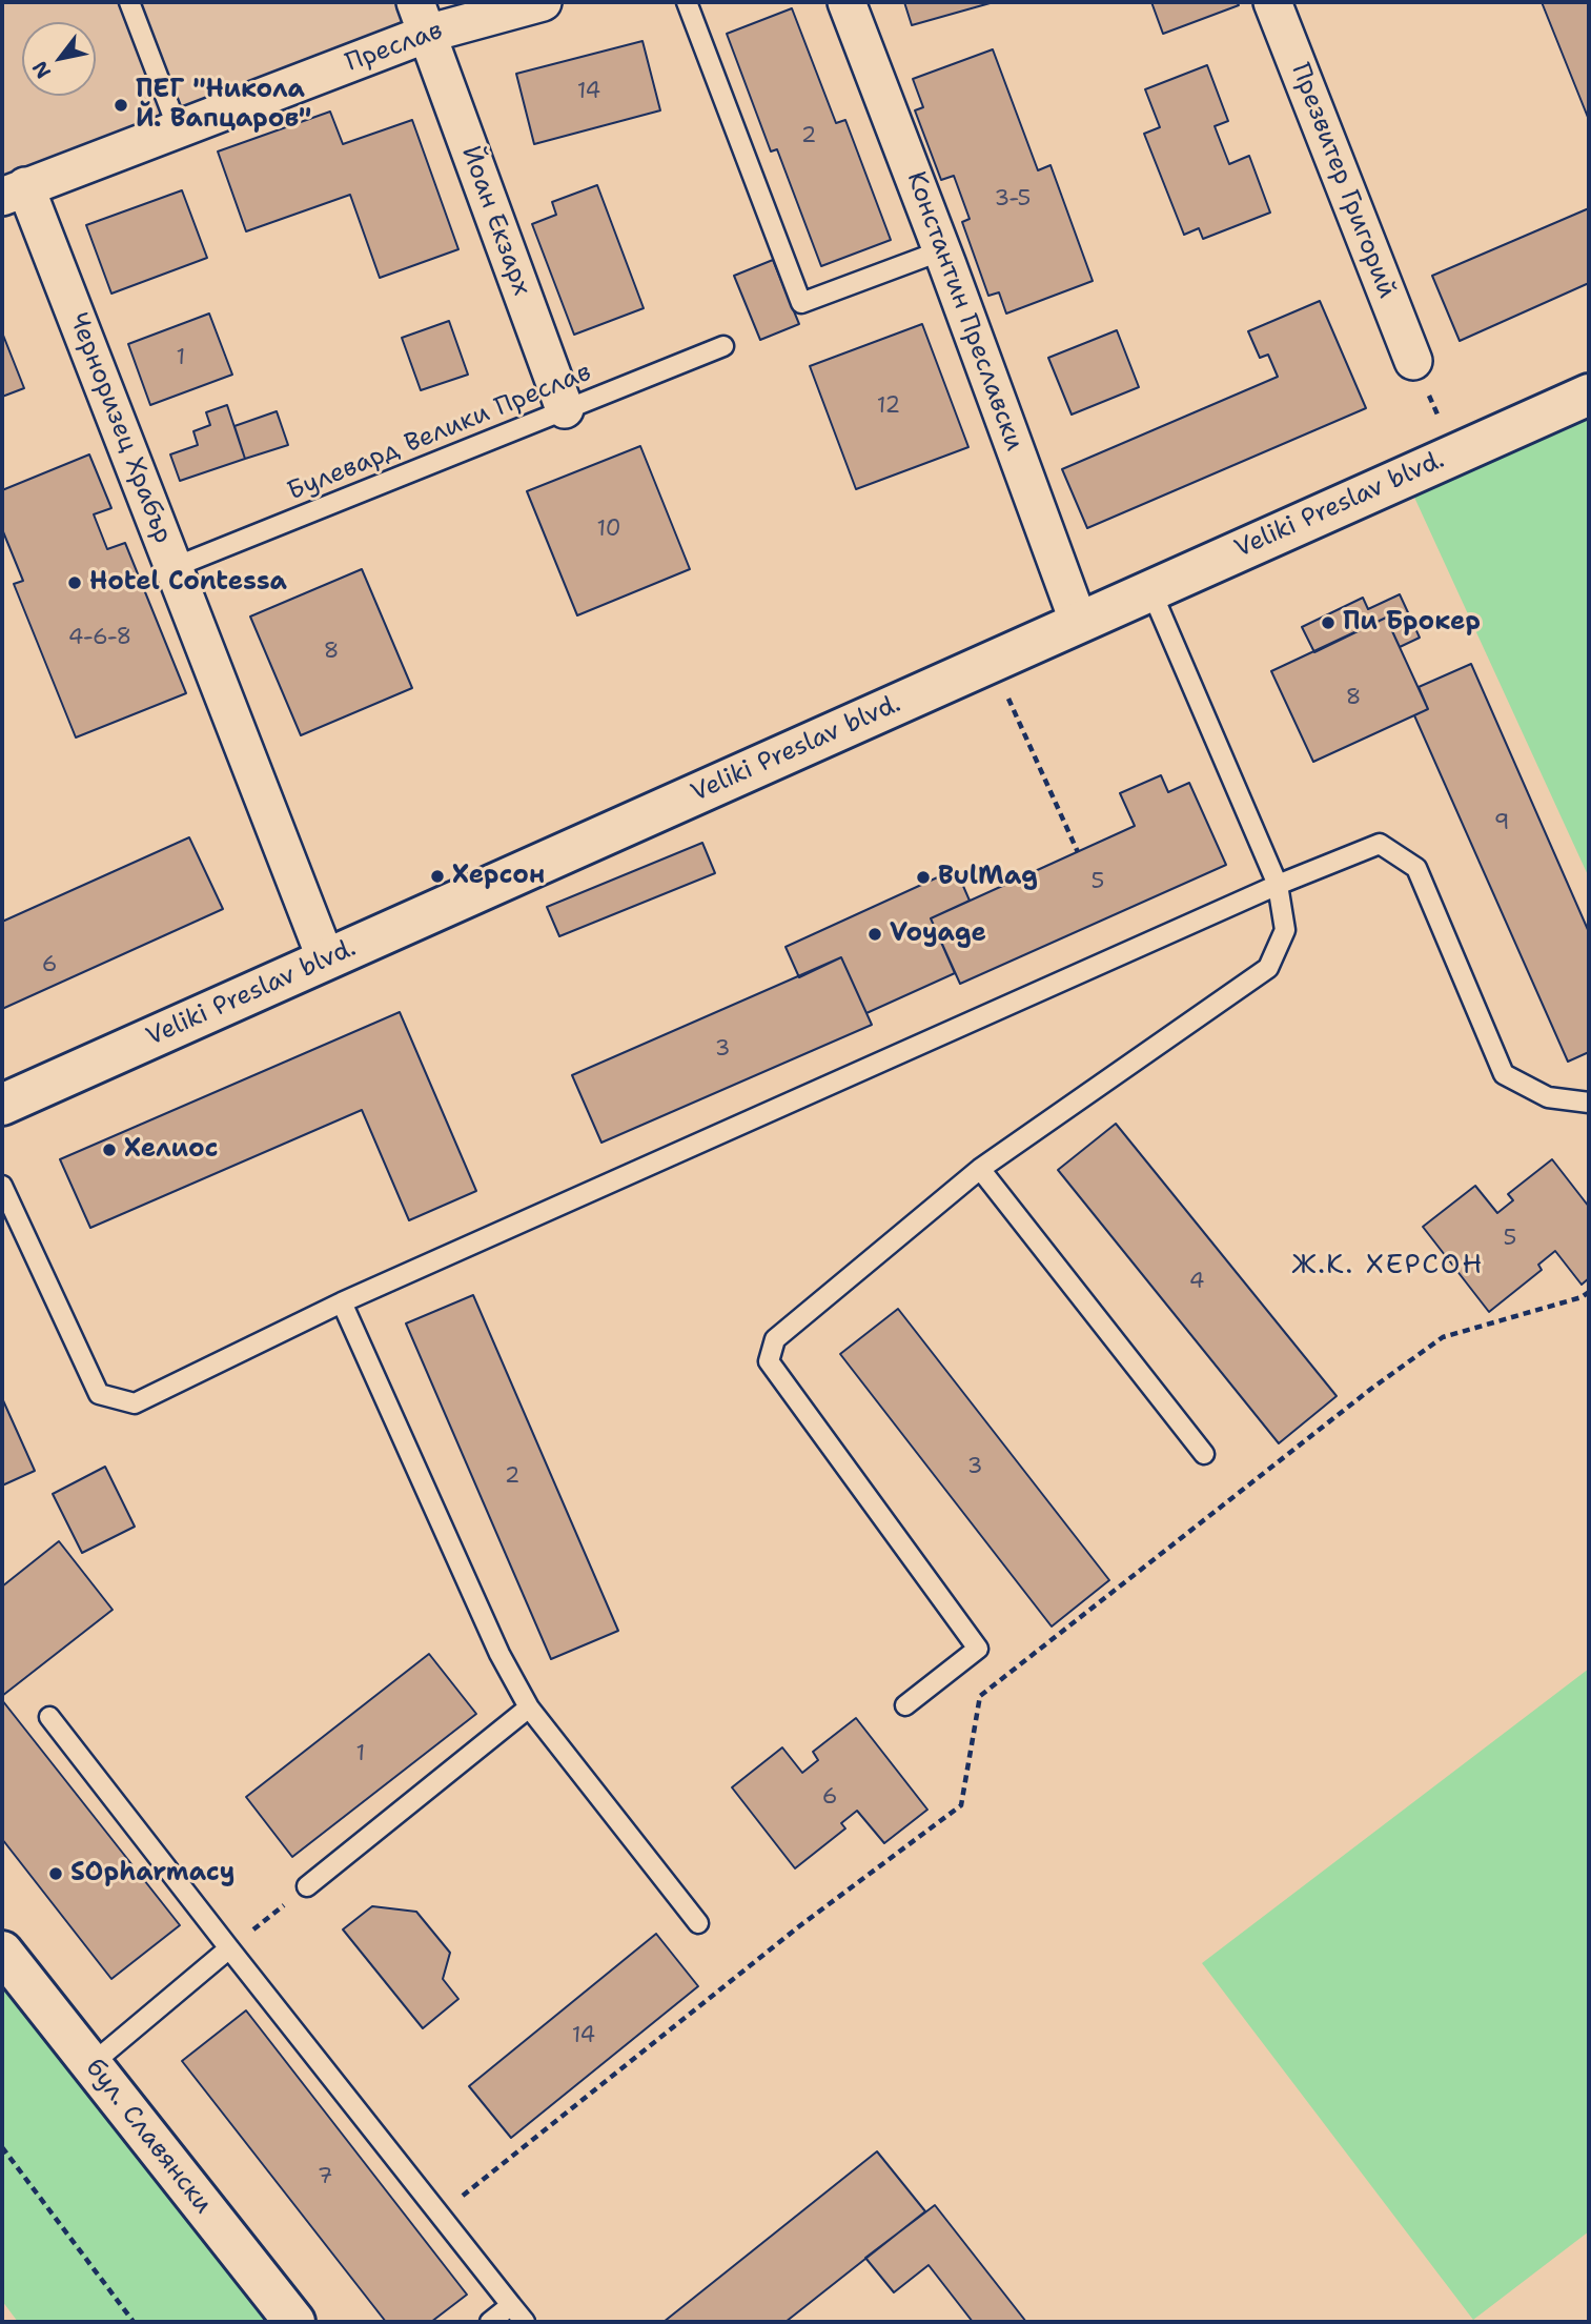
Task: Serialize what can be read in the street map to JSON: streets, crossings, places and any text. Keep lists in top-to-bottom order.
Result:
{
  "streets": {
    "main road": ["Veliki Preslav blvd.", "бул. Славянски"],
    "street": [
      "Преслав",
      "Презвитер Григорий",
      "Йоан Екзарх",
      "Константин Преславски",
      "Черноризец Храбър"
    ],
    "lane": ["Булевард Велики Преслав"]
  },
  "crossings": [
    ["Преслав", "Йоан Екзарх"],
    ["Преслав", "Черноризец Храбър"],
    ["Йоан Екзарх", "Булевард Велики Преслав"],
    ["Константин Преславски", "Veliki Preslav blvd."],
    ["Черноризец Храбър", "Булевард Велики Преслав"],
    ["Черноризец Храбър", "Veliki Preslav blvd."]
  ],
  "districts": ["Ж.К. ХЕРСОН"],
  "places": [
    "ПЕГ \"Никола Й. Вапцаров\"",
    "Hotel Contessa",
    "Пи Брокер",
    "Херсон",
    "BulMag",
    "Voyage",
    "Хелиос",
    "SOpharmacy"
  ],
  "house_numbers": [
    "14",
    "2",
    "3-5",
    "1",
    "12",
    "10",
    "4-6-8",
    "8",
    "8",
    "9",
    "5",
    "6",
    "3",
    "5",
    "4",
    "3",
    "2",
    "1",
    "6",
    "14",
    "7"
  ],
  "north": "bottom left"
}
